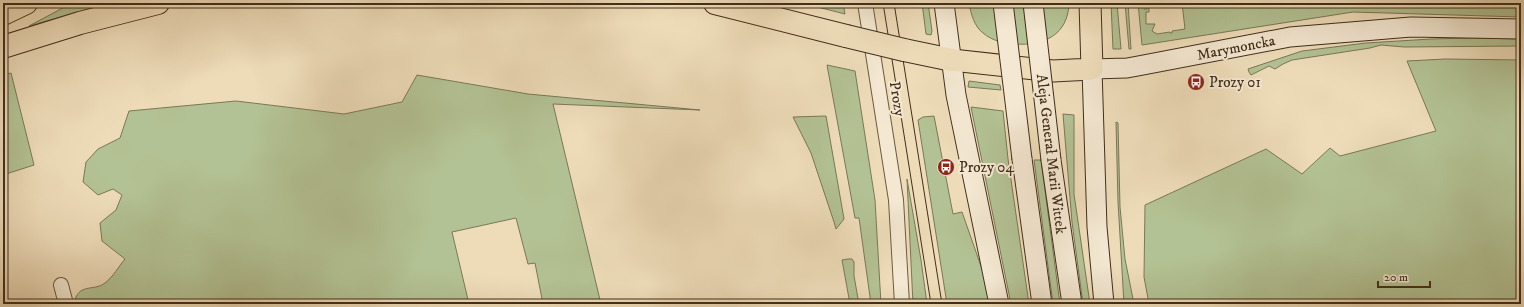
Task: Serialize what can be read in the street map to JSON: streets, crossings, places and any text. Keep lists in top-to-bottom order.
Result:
{
  "streets": {
    "main road": ["Marymoncka", "Aleja Generał Marii Wittek"],
    "street": ["Prozy"]
  },
  "places": {
    "bus stop": ["Prozy 01", "Prozy 04"]
  },
  "scale_bar": "20 m"
}
